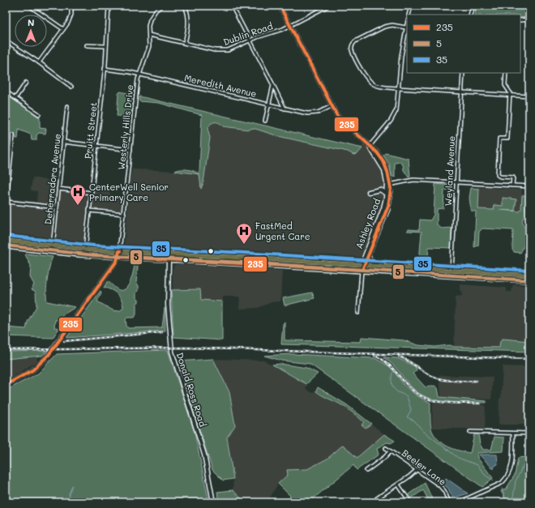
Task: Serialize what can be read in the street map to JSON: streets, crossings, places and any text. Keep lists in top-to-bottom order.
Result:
{
  "streets": {
    "street": [
      "Dublin Road",
      "Meredith Avenue",
      "Westerly Hills Drive",
      "Pruitt Street",
      "Weyland Avenue",
      "Deherradora Avenue",
      "Ashley Road",
      "Donald Ross Road",
      "Beeler Lane"
    ]
  },
  "crossings": [
    ["Dublin Road", "Westerly Hills Drive"],
    ["Dublin Road", "Ashley Road"],
    ["Meredith Avenue", "Westerly Hills Drive"],
    ["Meredith Avenue", "Pruitt Street"],
    ["Meredith Avenue", "Ashley Road"]
  ],
  "places": {
    "hospital": ["CenterWell Senior Primary Care", "FastMed Urgent Care"]
  },
  "lines": ["transit line 235", "transit line 35", "transit line 5"],
  "legend": ["235", "5", "35"],
  "north": "top"
}
